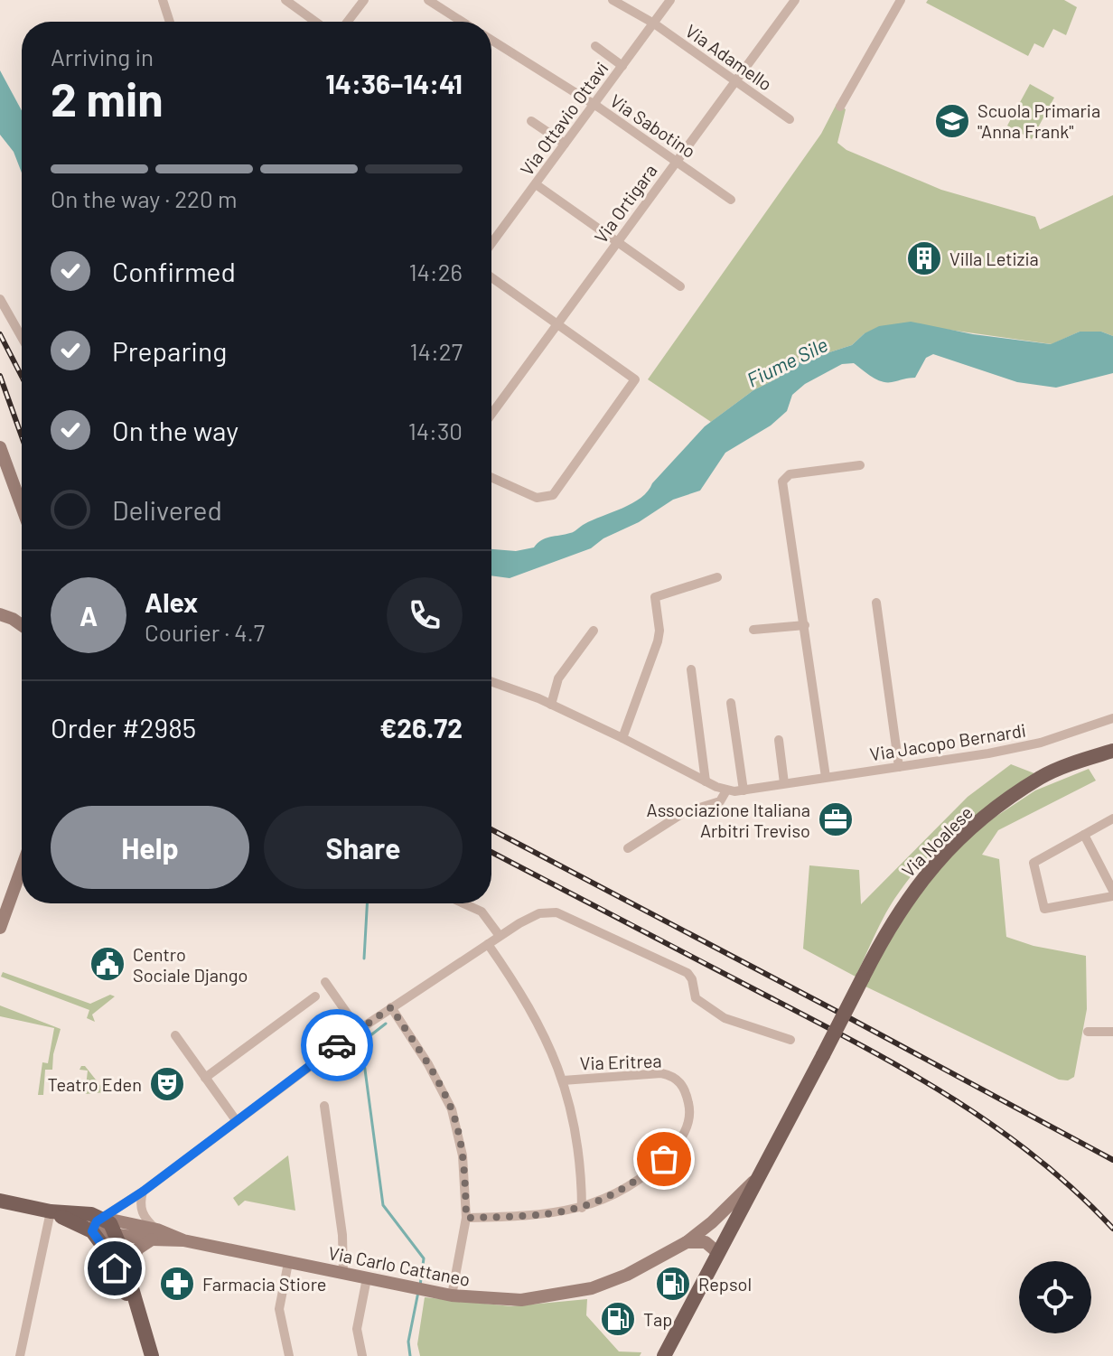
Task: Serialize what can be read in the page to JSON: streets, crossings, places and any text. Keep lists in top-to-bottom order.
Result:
{
  "streets": {
    "main road": ["Via Noalese", "Via Carlo Cattaneo"],
    "street": [
      "Via Adamello",
      "Via Ottavio Ottavi",
      "Via Sabotino",
      "Via Ortigara",
      "Via Jacopo Bernardi",
      "Via Eritrea"
    ]
  },
  "crossings": [
    ["Via Adamello", "Via Ottavio Ottavi"],
    ["Via Adamello", "Via Ortigara"],
    ["Via Ottavio Ottavi", "Via Sabotino"],
    ["Via Sabotino", "Via Ortigara"],
    ["Via Noalese", "Via Carlo Cattaneo"]
  ],
  "water": ["Fiume Sile"],
  "places": {
    "school or university": ["Scuola Primaria \"Anna Frank\""],
    "building": ["Villa Letizia"],
    "office": ["Associazione Italiana Arbitri Treviso"],
    "public building": ["Centro Sociale Django"],
    "theatre": ["Teatro Eden"],
    "pharmacy": ["Farmacia Stiore"],
    "fuel station": ["Repsol", "Tap"]
  },
  "page": {
    "heading": ["2 min", "Arriving in", "14:36–14:41"],
    "panel": [
      "Alex",
      "Courier · 4.7",
      "Order #2985",
      "€26.72"
    ],
    "bar": "On the way · 220 m",
    "list": [
      ["Confirmed", "14:26"],
      ["Preparing", "14:27"],
      ["On the way", "14:30"],
      "Delivered"
    ],
    "round": "A",
    "buttons": ["Help", "Share"]
  }
}
